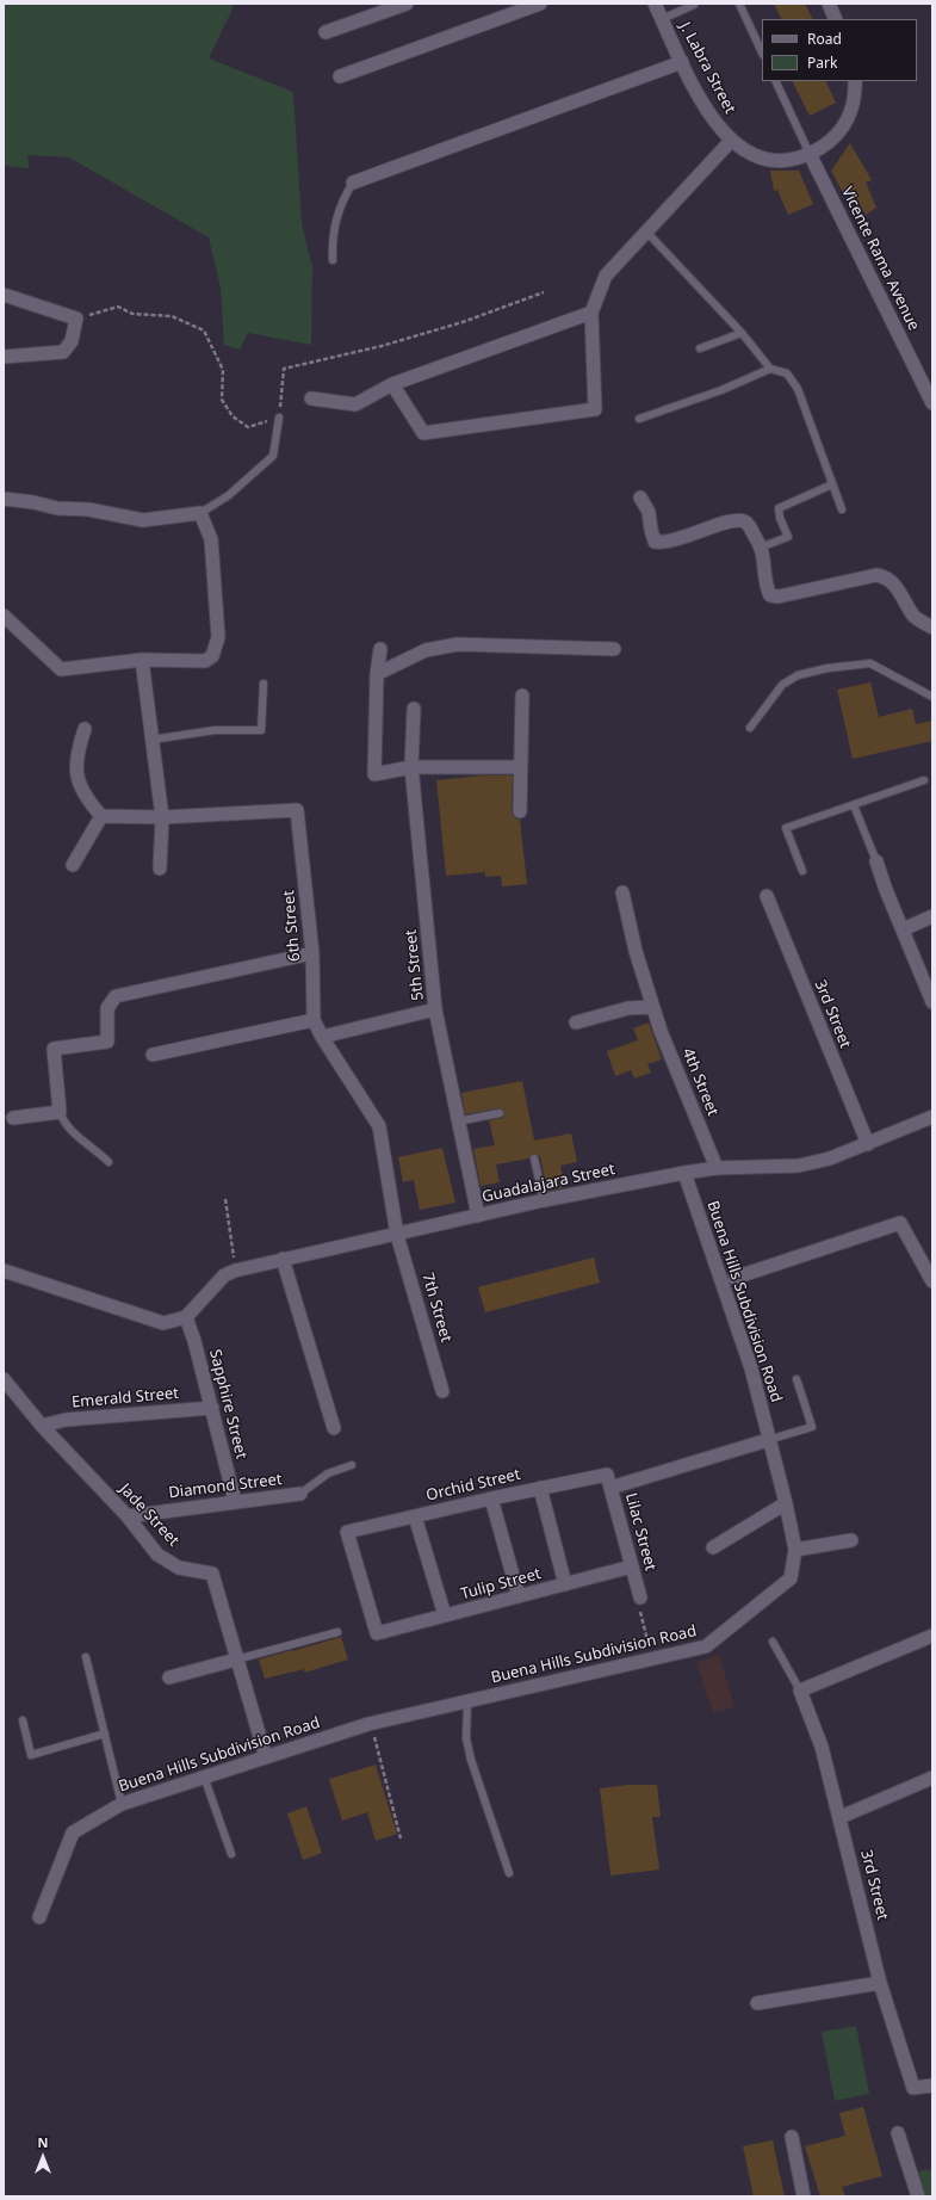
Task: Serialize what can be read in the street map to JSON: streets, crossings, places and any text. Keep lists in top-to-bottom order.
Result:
{
  "streets": {
    "street": [
      "J. Labra Street",
      "Vicente Rama Avenue",
      "6th Street",
      "5th Street",
      "3rd Street",
      "4th Street",
      "Guadalajara Street",
      "Buena Hills Subdivision Road",
      "7th Street",
      "Emerald Street",
      "Sapphire Street",
      "Orchid Street",
      "Diamond Street",
      "Jade Street",
      "Lilac Street",
      "Tulip Street"
    ]
  },
  "crossings": [
    ["J. Labra Street", "Vicente Rama Avenue"],
    ["6th Street", "Guadalajara Street"],
    ["6th Street", "7th Street"],
    ["5th Street", "Guadalajara Street"],
    ["3rd Street", "Guadalajara Street"],
    ["4th Street", "Guadalajara Street"],
    ["Guadalajara Street", "Buena Hills Subdivision Road"],
    ["Guadalajara Street", "7th Street"],
    ["Guadalajara Street", "Sapphire Street"],
    ["Buena Hills Subdivision Road", "Orchid Street"],
    ["Buena Hills Subdivision Road", "Jade Street"],
    ["Emerald Street", "Sapphire Street"],
    ["Emerald Street", "Jade Street"],
    ["Sapphire Street", "Diamond Street"],
    ["Orchid Street", "Lilac Street"],
    ["Orchid Street", "Tulip Street"],
    ["Diamond Street", "Jade Street"],
    ["Lilac Street", "Tulip Street"]
  ],
  "legend": ["Road", "Park"],
  "north": "top"
}
